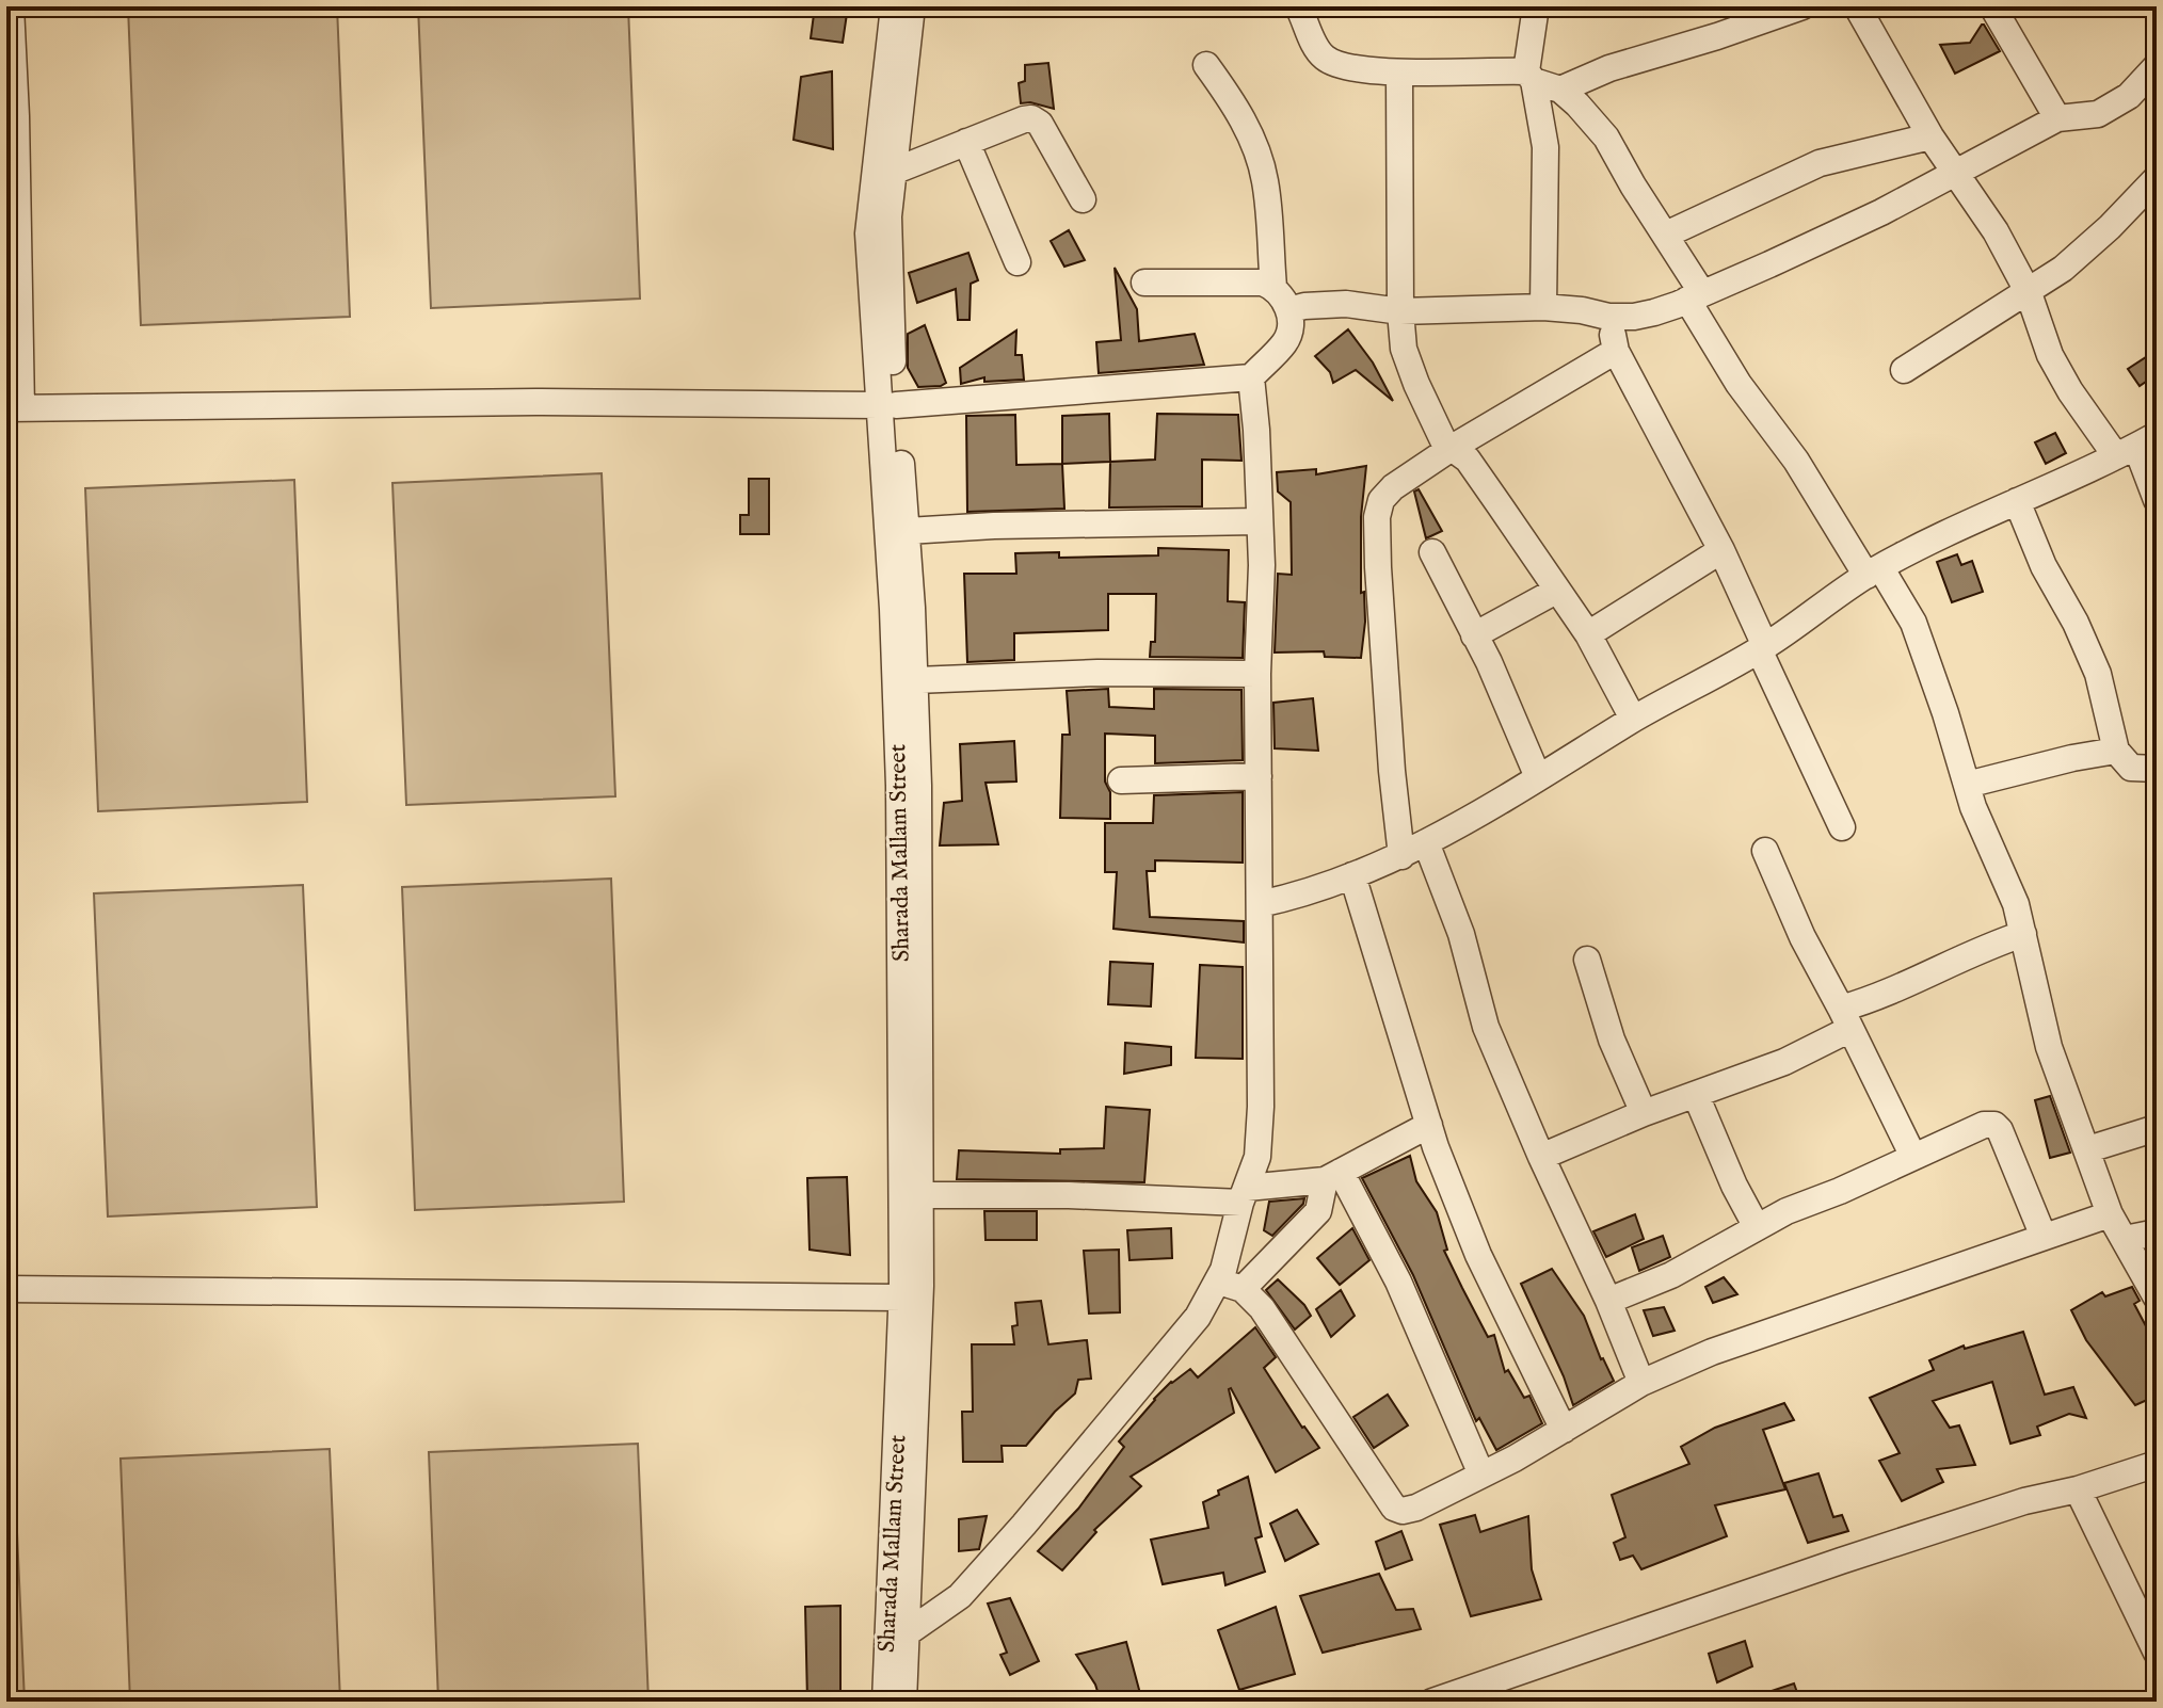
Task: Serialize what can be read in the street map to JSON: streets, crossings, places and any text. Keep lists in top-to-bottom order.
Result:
{
  "streets": {
    "street": ["Sharada Mallam Street"]
  }
}
